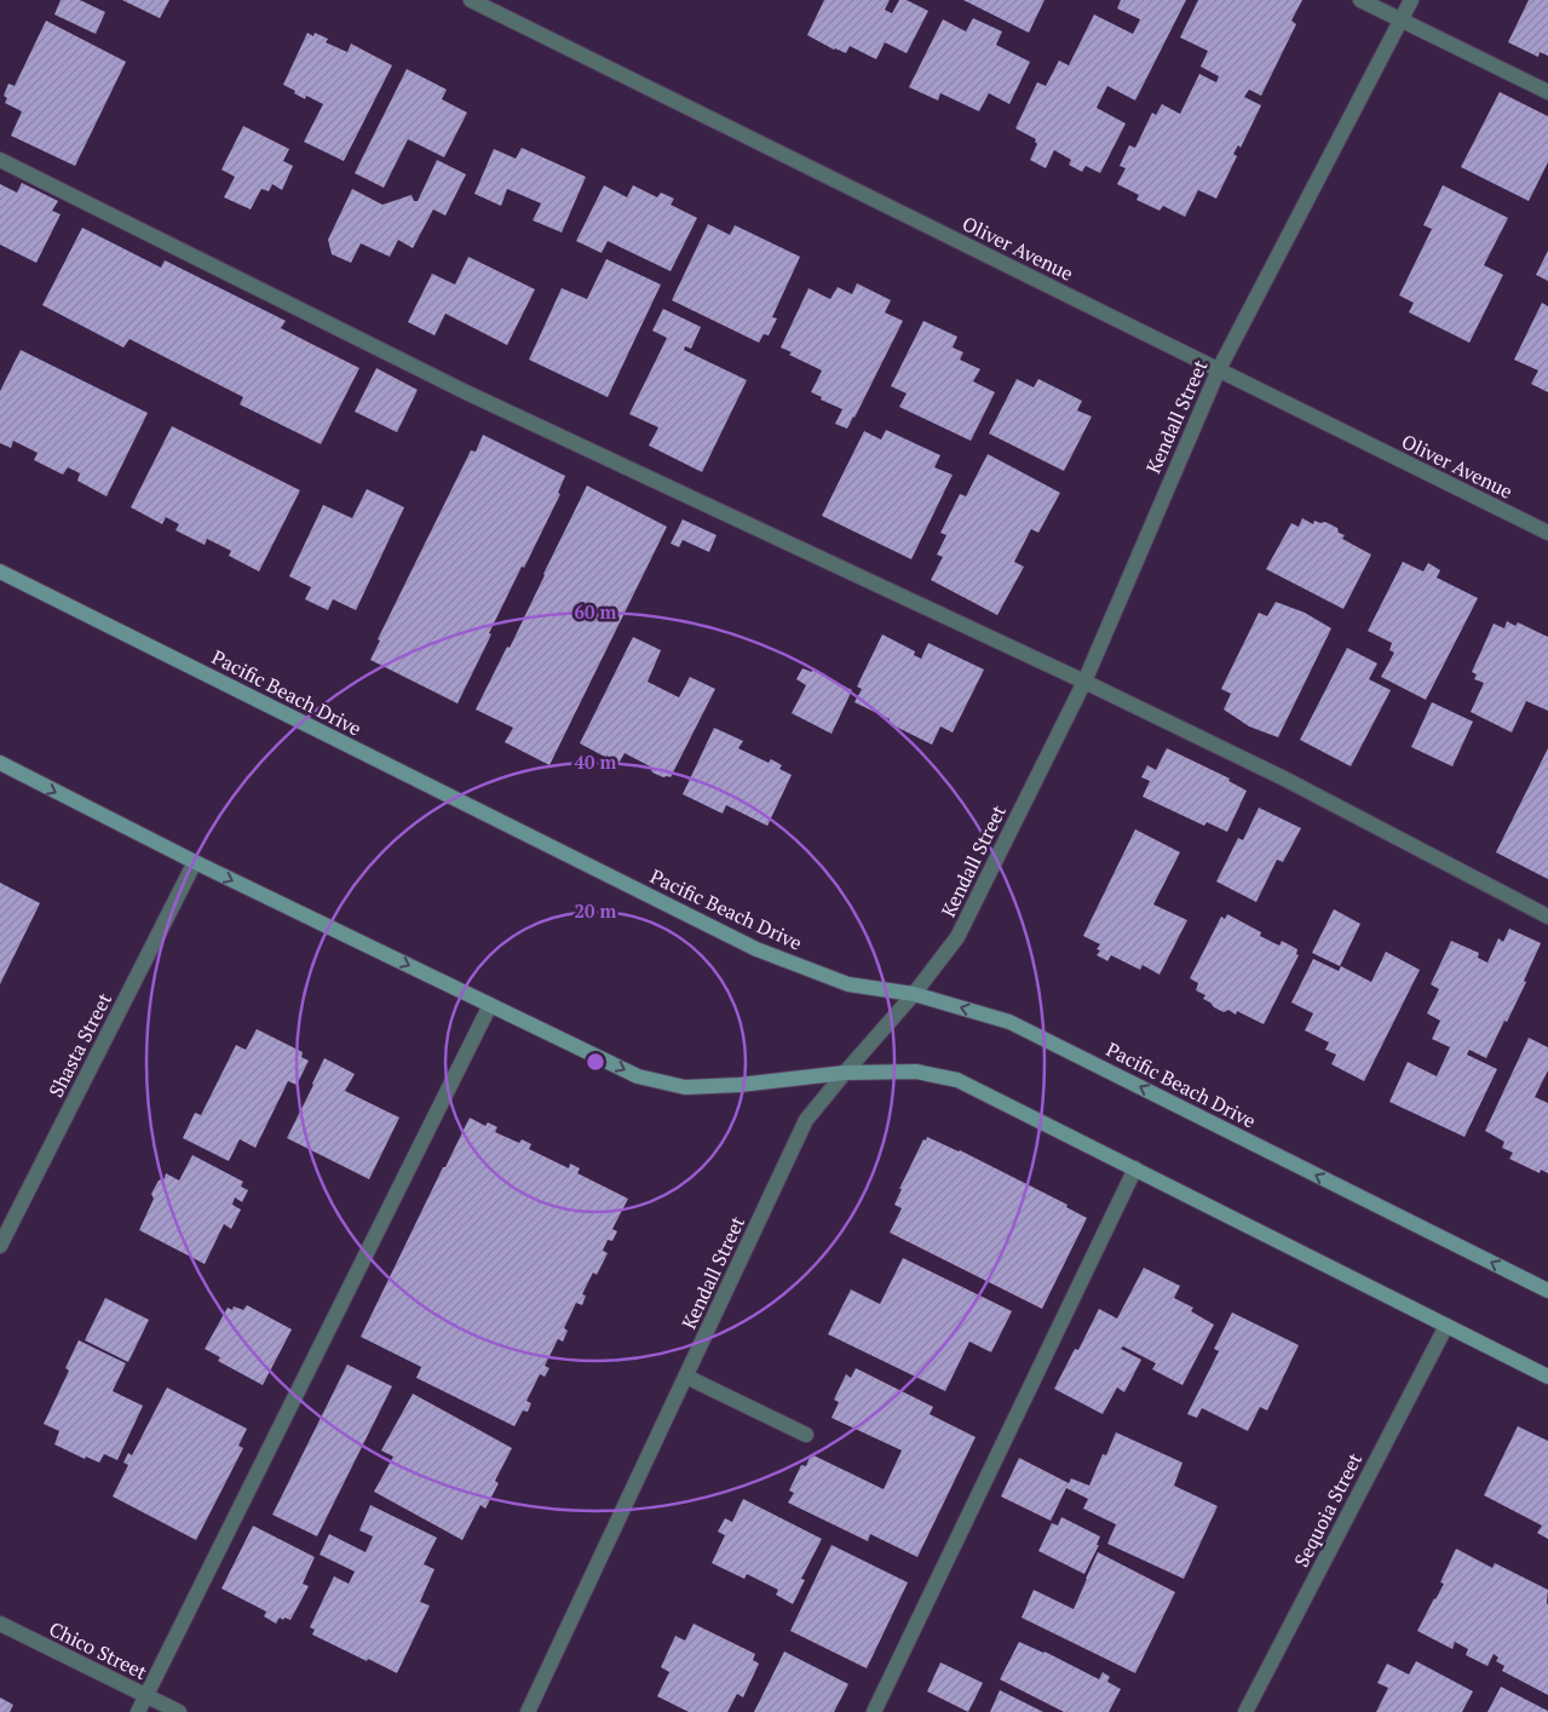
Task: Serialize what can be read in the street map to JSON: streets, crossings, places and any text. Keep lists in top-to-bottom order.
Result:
{
  "streets": {
    "street": [
      "Oliver Avenue",
      "Kendall Street",
      "Pacific Beach Drive",
      "Shasta Street",
      "Sequoia Street",
      "Chico Street"
    ]
  },
  "crossings": [
    ["Oliver Avenue", "Kendall Street"],
    ["Kendall Street", "Pacific Beach Drive"]
  ],
  "rings": ["60 m", "40 m", "20 m"]
}
